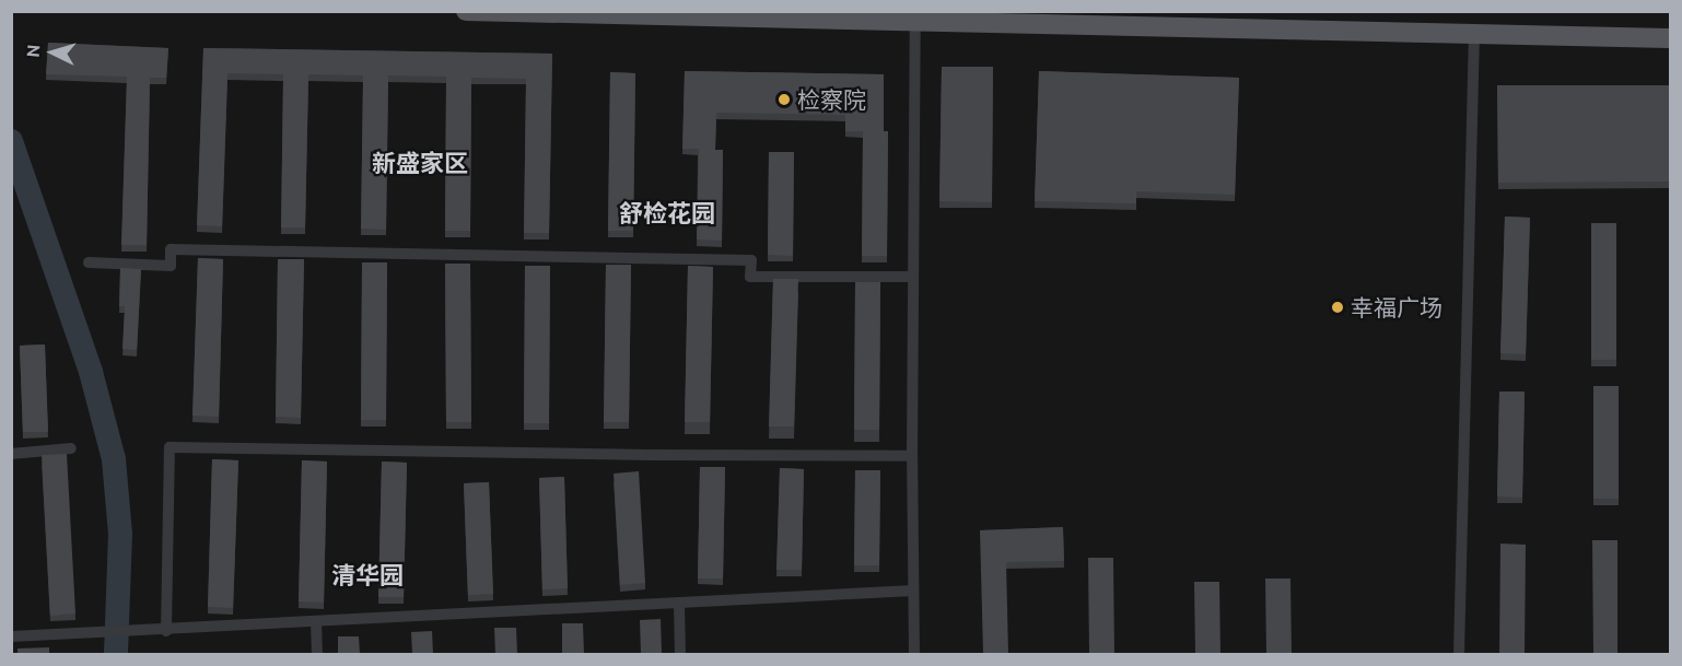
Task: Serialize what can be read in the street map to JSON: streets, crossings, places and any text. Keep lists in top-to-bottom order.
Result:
{
  "districts": ["新盛家区", "舒检花园", "清华园"],
  "places": ["检察院", "幸福广场"],
  "north": "left"
}
